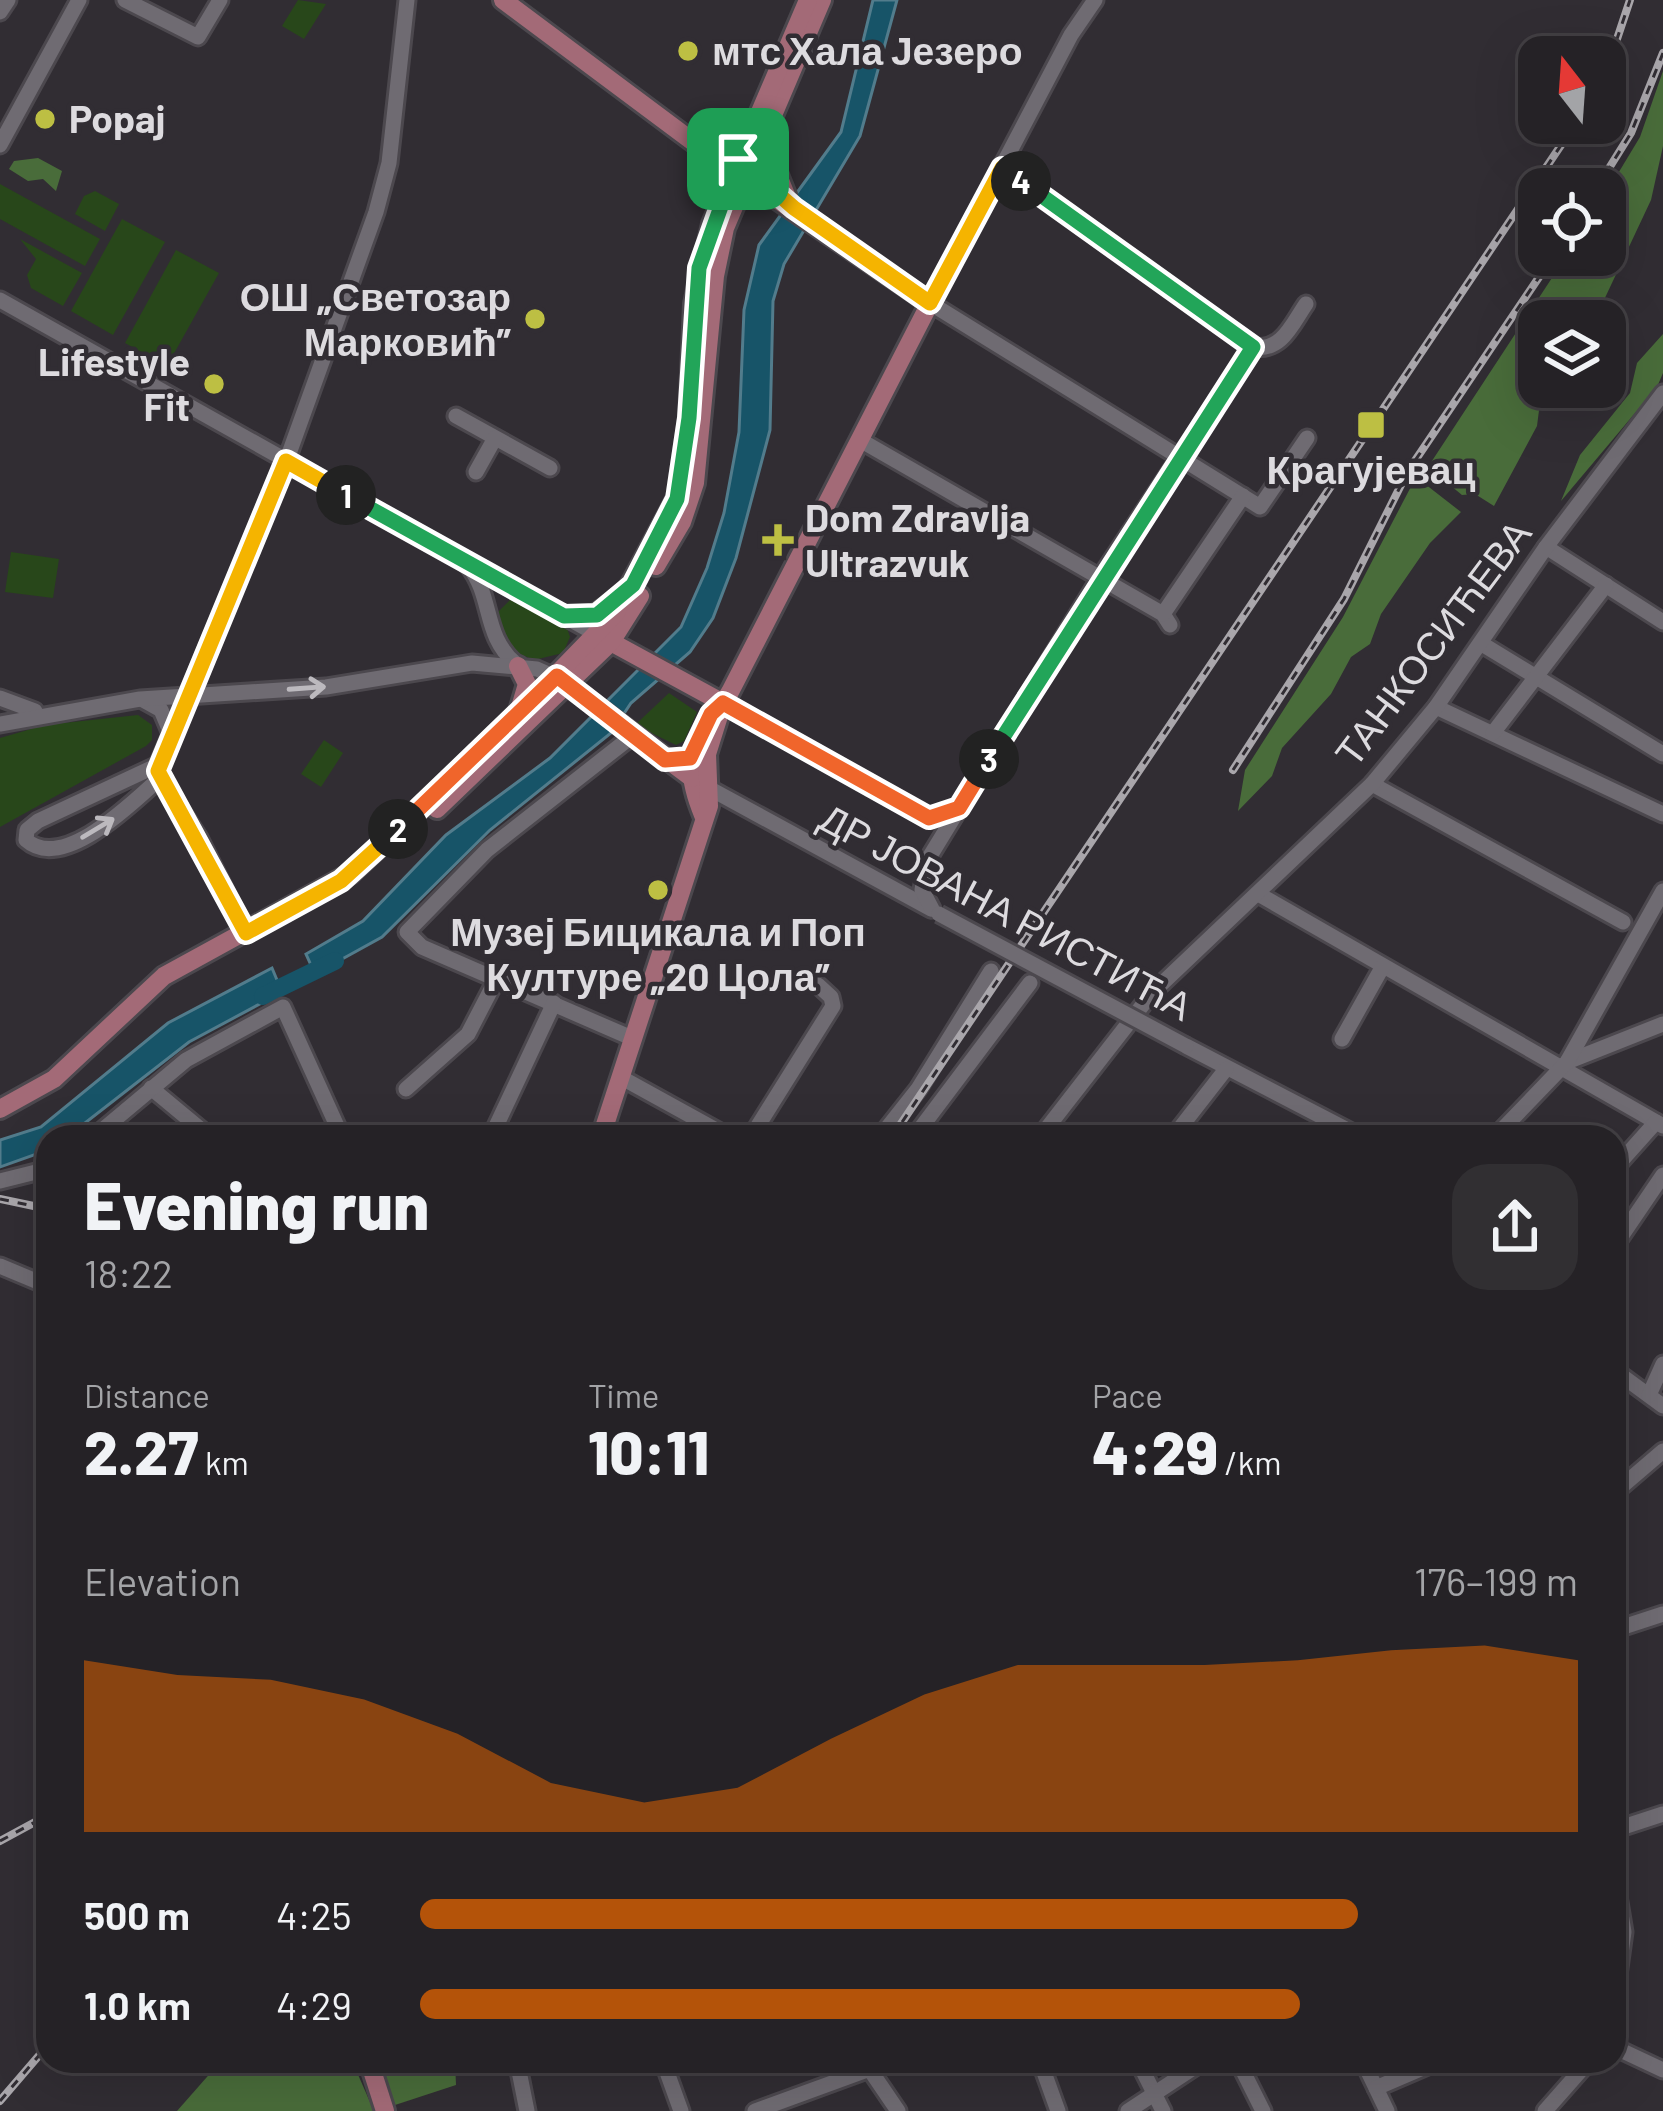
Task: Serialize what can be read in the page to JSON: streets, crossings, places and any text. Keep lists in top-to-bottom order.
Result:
{
  "streets": {
    "street": ["ТАНКОСИЋЕВА", "ДР ЈОВАНА РИСТИЋА"]
  },
  "places": {
    "other": [
      "мтс Хала Језеро",
      "Popaj",
      "ОШ „Светозар Марковић”",
      "Lifestyle Fit",
      "Музеј Бицикала и Поп Културе „20 Цола”"
    ],
    "transit": ["Крагујевац"],
    "health": ["Dom Zdravlja Ultrazvuk"]
  },
  "north": "top",
  "page": {
    "pins": [
      "4",
      "1",
      "3",
      "2"
    ],
    "heading": ["Evening run", "18:22"],
    "stats": [
      ["Distance", "2.27 km"],
      ["Time", "10:11"],
      ["Pace", "4:29 /km"]
    ],
    "chart": ["Elevation", "176–199 m"],
    "list": [
      {
        "name": "500 m",
        "note": "4:25"
      },
      {
        "name": "1.0 km",
        "note": "4:29"
      }
    ]
  }
}
